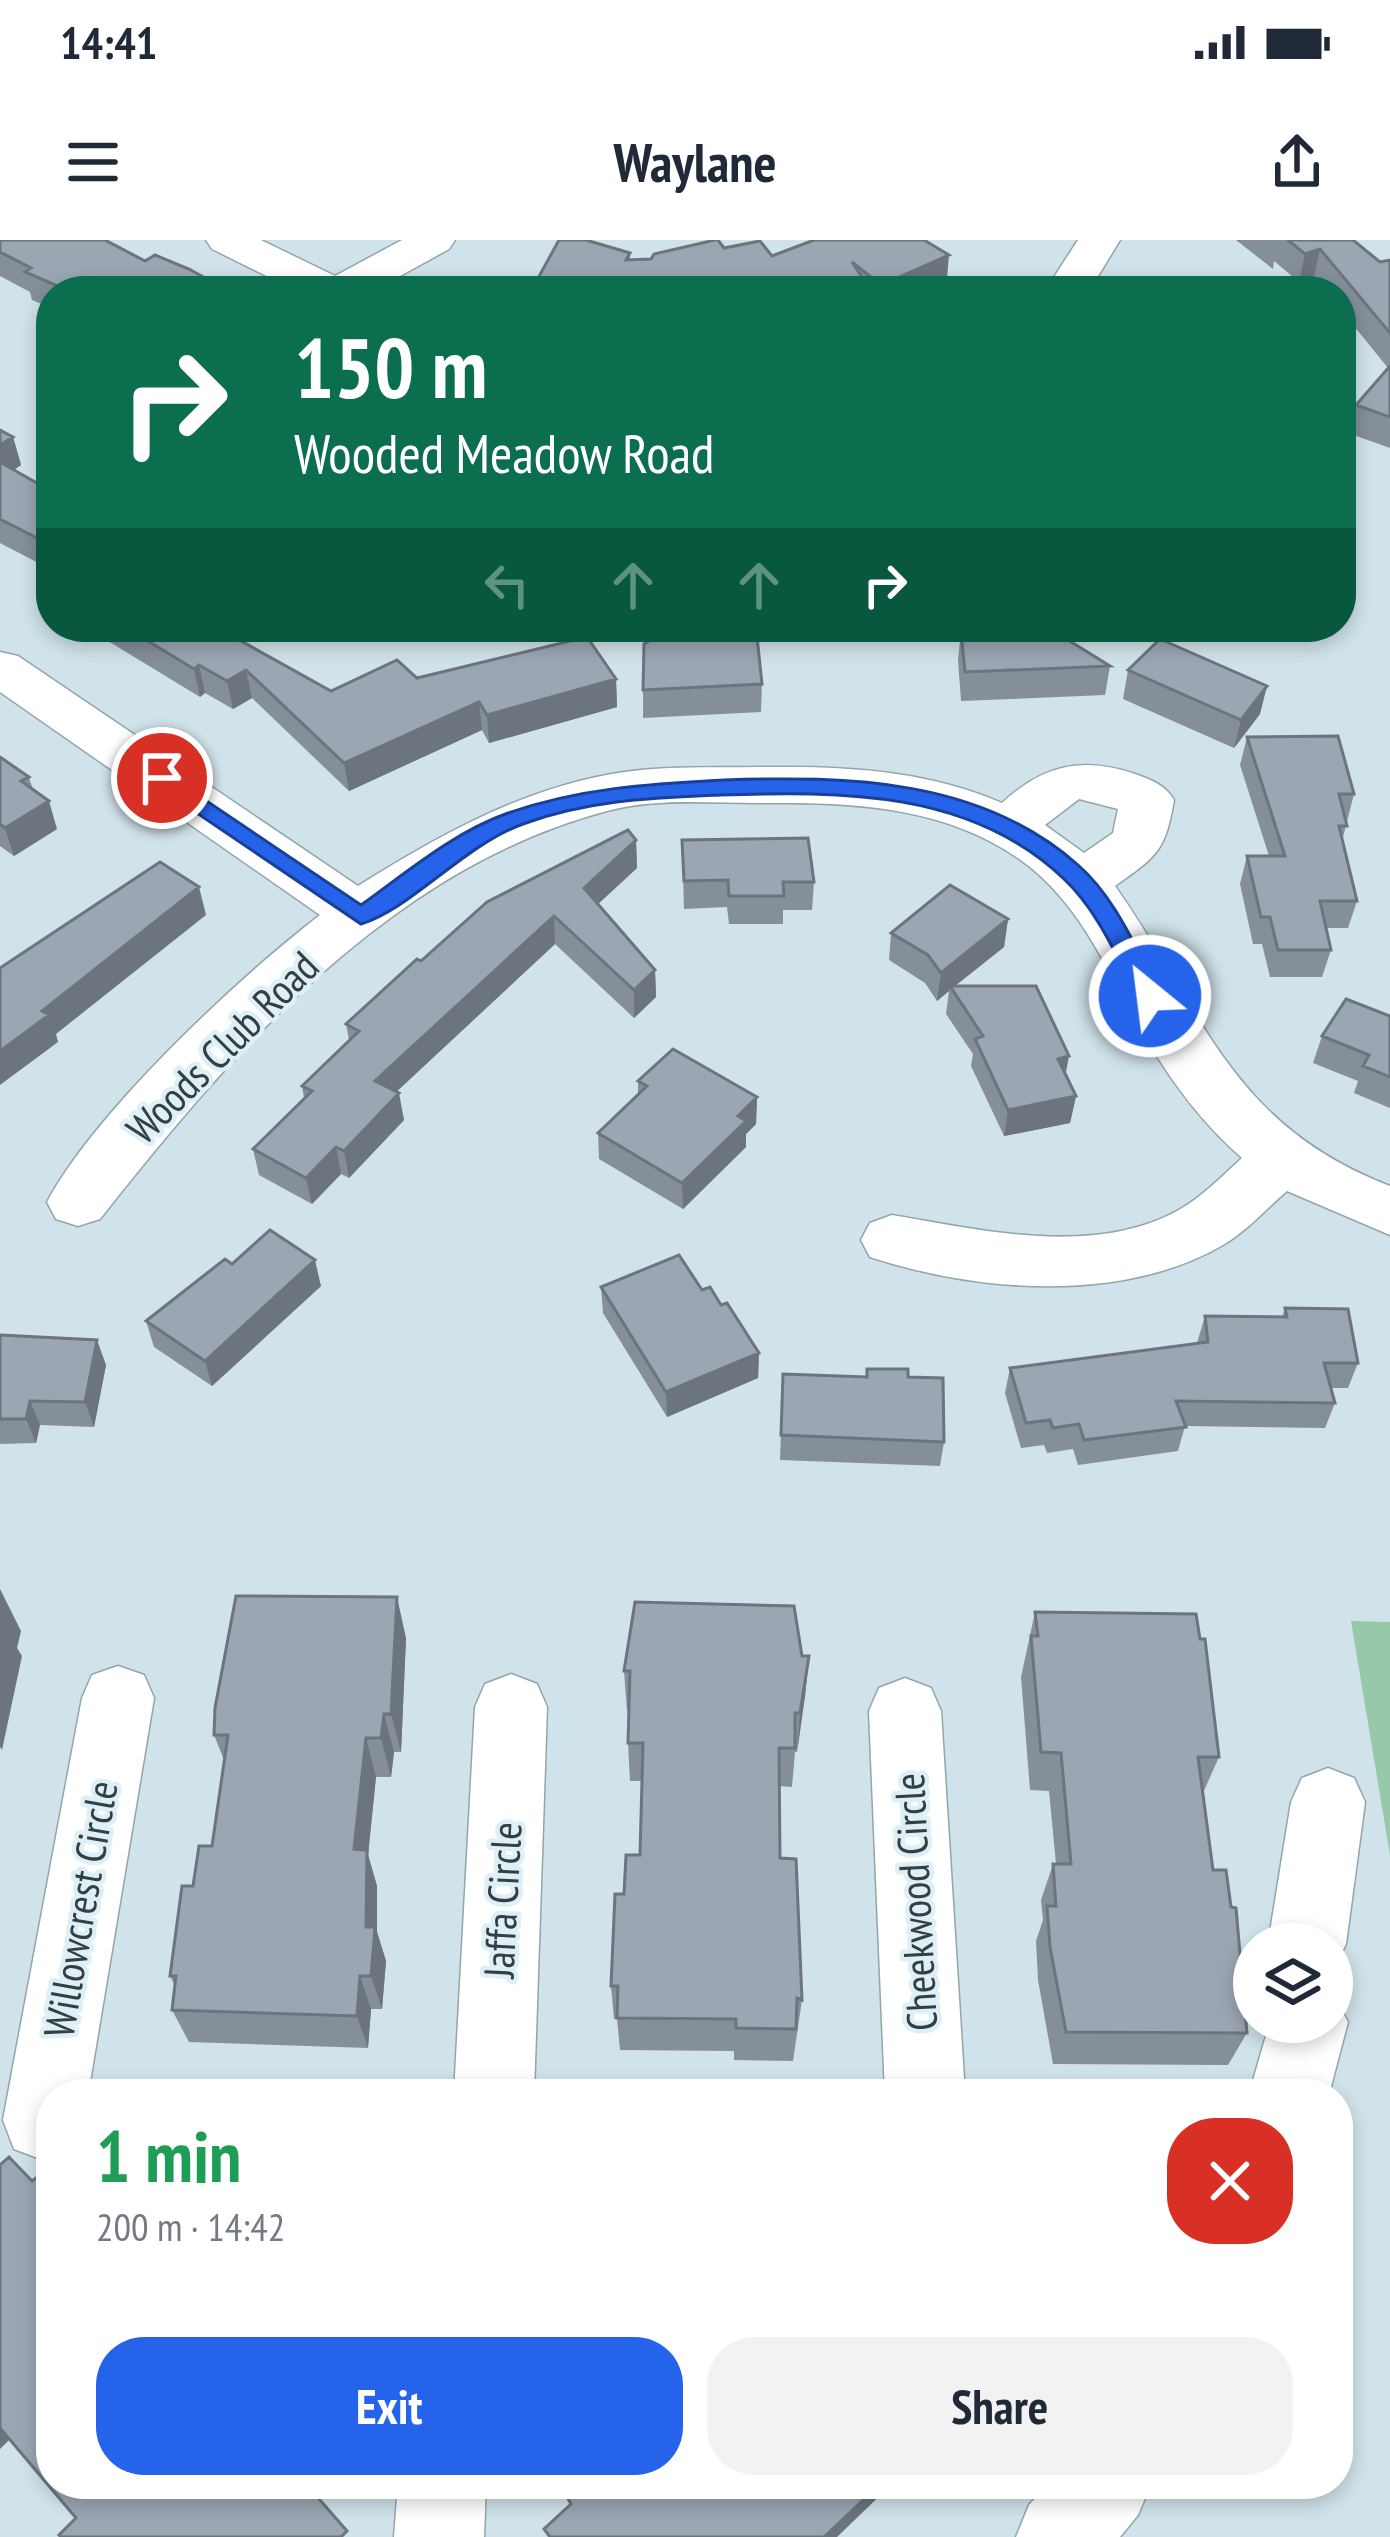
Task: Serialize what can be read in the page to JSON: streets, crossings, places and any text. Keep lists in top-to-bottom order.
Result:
{
  "streets": {
    "street": [
      "Woods Club Road",
      "Jaffa Circle",
      "Cheekwood Circle",
      "Willowcrest Circle"
    ]
  },
  "page": {
    "status": "14:41",
    "header": "Waylane",
    "turn": ["150 m", "Wooded Meadow Road"],
    "heading": ["1 min", "200 m · 14:42"],
    "buttons": ["Exit", "Share"]
  }
}
